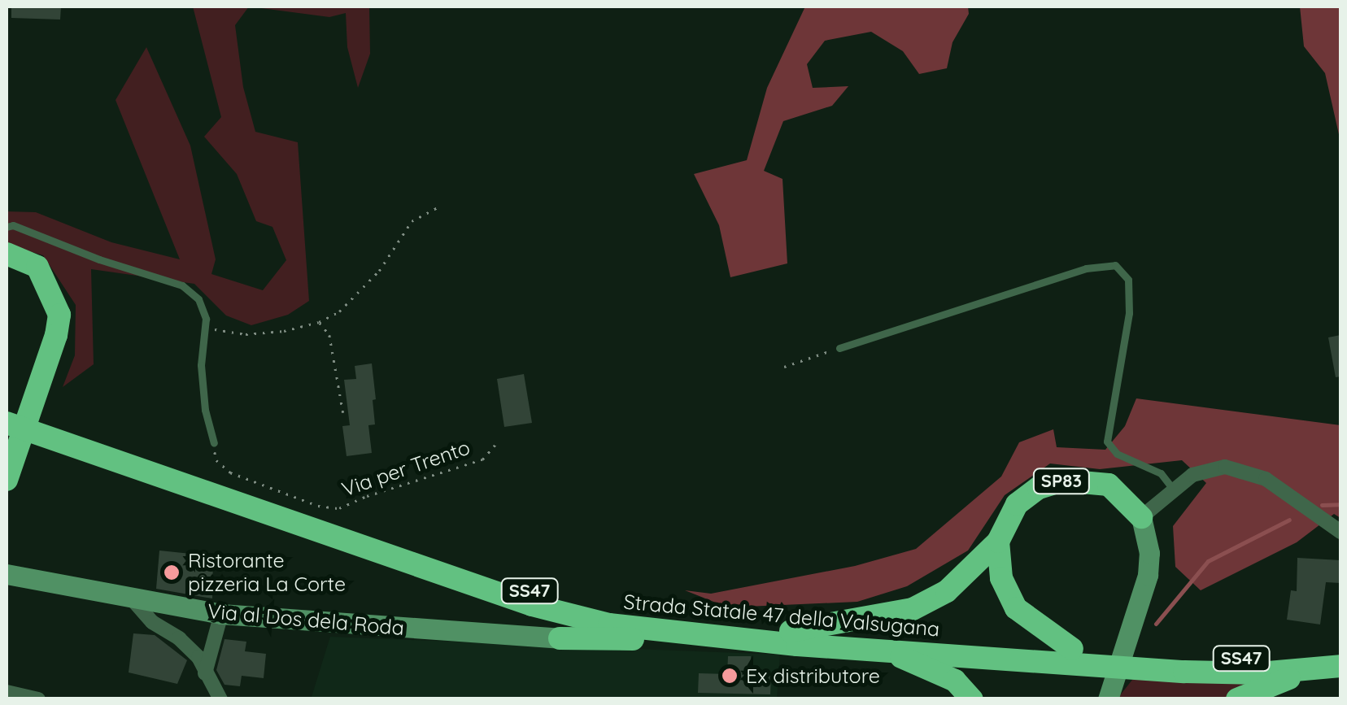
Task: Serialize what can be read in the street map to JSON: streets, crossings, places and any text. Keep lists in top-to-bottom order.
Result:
{
  "streets": {
    "highway": ["SP83", "SS47", "Strada Statale 47 della Valsugana"],
    "main road": ["Via al Dos dela Roda"],
    "path": ["Via per Trento"]
  },
  "places": ["Ristorante pizzeria La Corte", "Ex distributore"]
}
